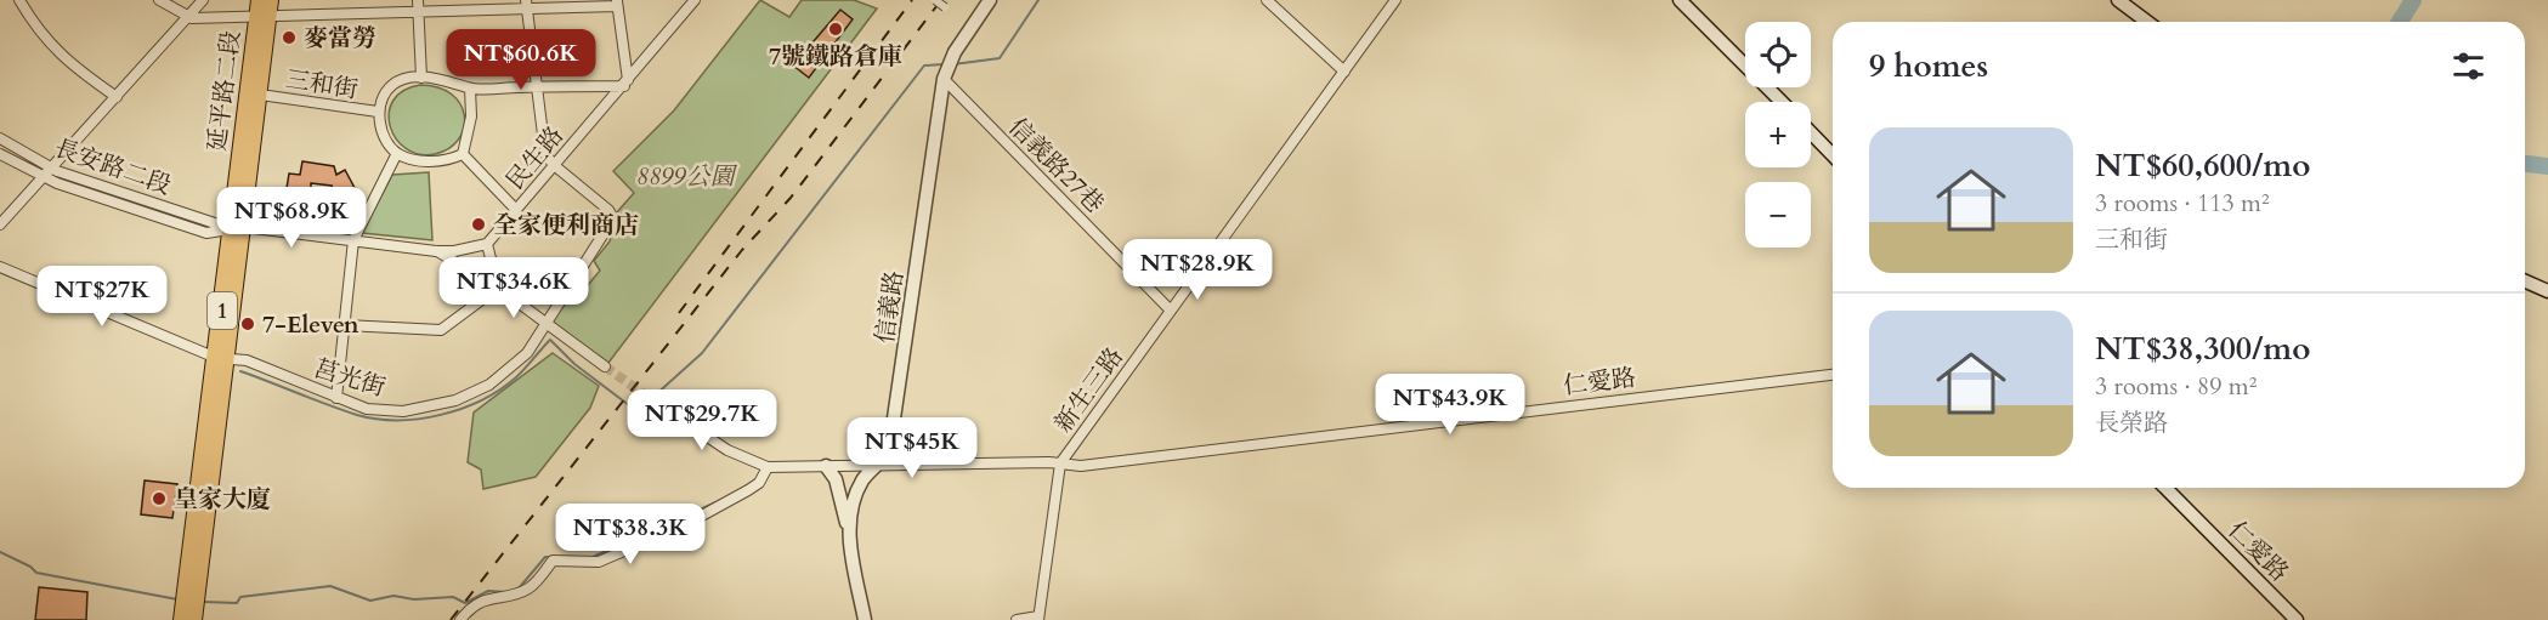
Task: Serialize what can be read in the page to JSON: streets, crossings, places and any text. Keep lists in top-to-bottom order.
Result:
{
  "streets": {
    "main road": ["延平路二段", "1"],
    "street": [
      "三和街",
      "民生路",
      "信義路27巷",
      "長安路二段",
      "信義路",
      "莒光街",
      "仁愛路",
      "新生三路"
    ]
  },
  "crossings": [
    ["三和街", "延平路二段"],
    ["延平路二段", "長安路二段"],
    ["延平路二段", "莒光街"],
    ["民生路", "莒光街"],
    ["信義路27巷", "信義路"],
    ["信義路27巷", "新生三路"],
    ["信義路", "仁愛路"],
    ["仁愛路", "新生三路"]
  ],
  "parks": ["8899公園"],
  "places": [
    "7號鐵路倉庫",
    "麥當勞",
    "全家便利商店",
    "7-Eleven",
    "皇家大廈"
  ],
  "page": {
    "map_buttons": ["+", "−"],
    "heading": "9 homes",
    "price": [
      "NT$60.6K",
      "NT$68.9K",
      "NT$28.9K",
      "NT$34.6K",
      "NT$27K",
      "NT$43.9K",
      "NT$29.7K",
      "NT$45K",
      "NT$38.3K"
    ],
    "list": [
      {
        "name": "NT$60,600/mo",
        "note": "3 rooms · 113 m² · 三和街"
      },
      {
        "name": "NT$38,300/mo",
        "note": "3 rooms · 89 m² · 長榮路"
      }
    ]
  }
}
